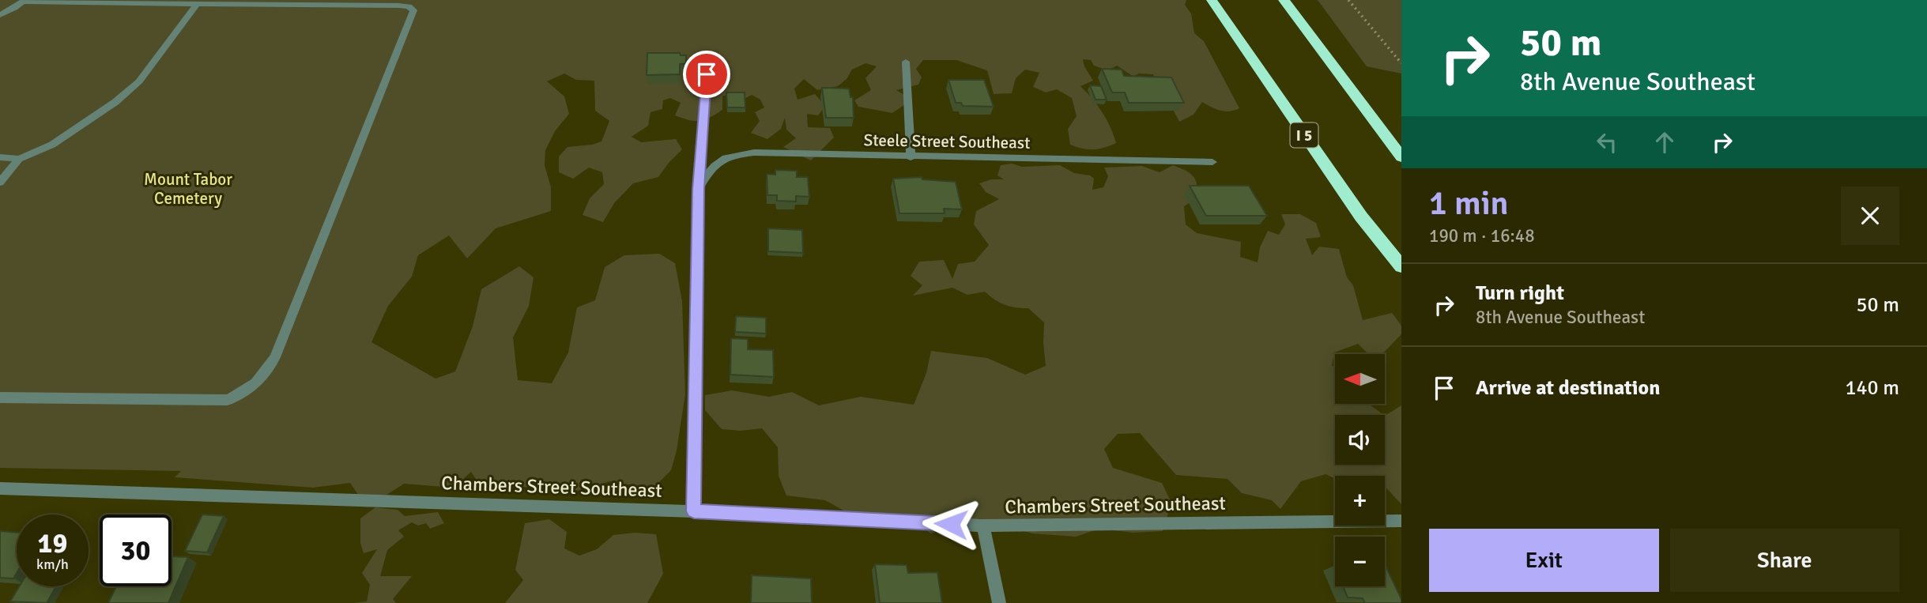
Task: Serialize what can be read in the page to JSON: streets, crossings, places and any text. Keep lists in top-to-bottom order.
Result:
{
  "streets": {
    "highway": ["I 5"],
    "street": ["Steele Street Southeast", "Chambers Street Southeast"]
  },
  "parks": ["Mount Tabor Cemetery"],
  "north": "left",
  "page": {
    "turn": ["50 m", "8th Avenue Southeast"],
    "heading": ["1 min", "190 m · 16:48"],
    "list": [
      {
        "name": "Turn right",
        "note": "8th Avenue Southeast",
        "value": "50 m"
      },
      {
        "name": "Arrive at destination",
        "value": "140 m"
      }
    ],
    "map_buttons": ["+", "−"],
    "speed": "19 km/h",
    "limit": "30",
    "buttons": ["Exit", "Share"]
  }
}
